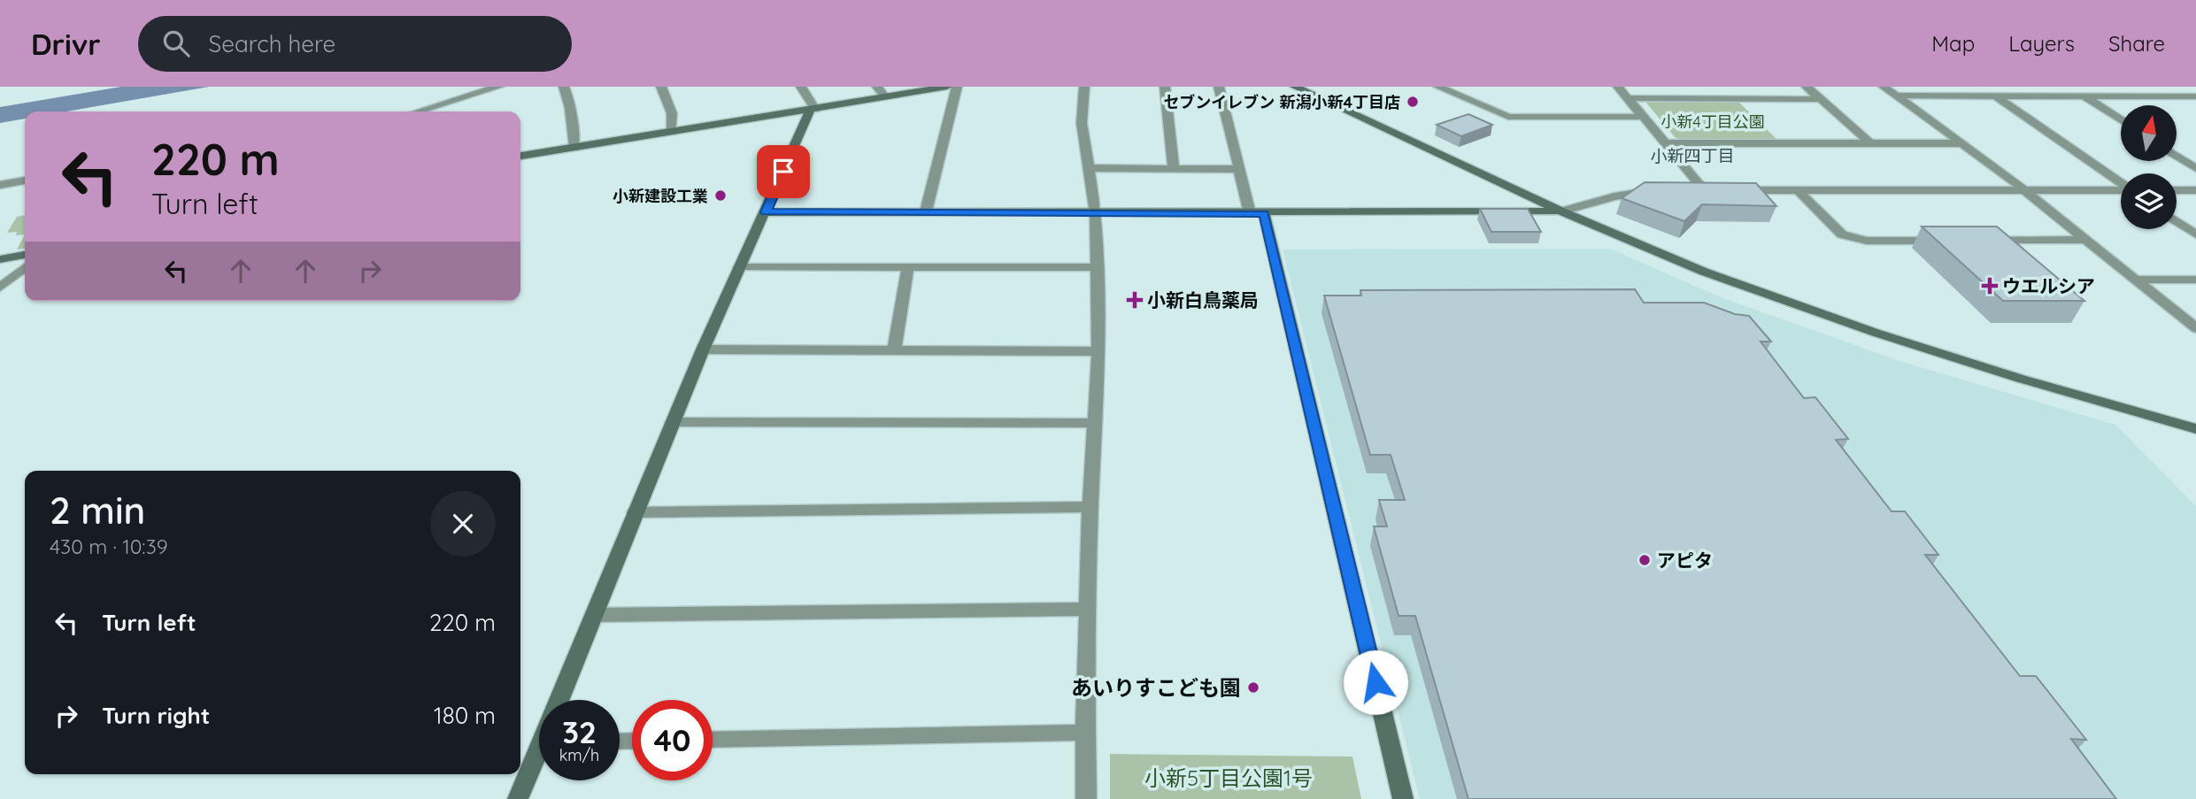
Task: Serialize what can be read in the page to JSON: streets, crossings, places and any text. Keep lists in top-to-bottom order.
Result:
{
  "districts": ["小新四丁目"],
  "parks": ["小新4丁目公園", "小新5丁目公園1号"],
  "places": {
    "other": [
      "セブンイレブン 新潟小新4丁目店",
      "小新建設工業",
      "アピタ",
      "あいりすこども園"
    ],
    "health": ["ウエルシア", "小新白鳥薬局"]
  },
  "north": "top",
  "page": {
    "header": "Drivr",
    "search": "Search here",
    "nav": ["Map", "Layers", "Share"],
    "turn": ["220 m", "Turn left"],
    "heading": ["2 min", "430 m · 10:39"],
    "list": [
      {
        "name": "Turn left",
        "value": "220 m"
      },
      {
        "name": "Turn right",
        "value": "180 m"
      }
    ],
    "speed": "32 km/h",
    "limit": "40"
  }
}
